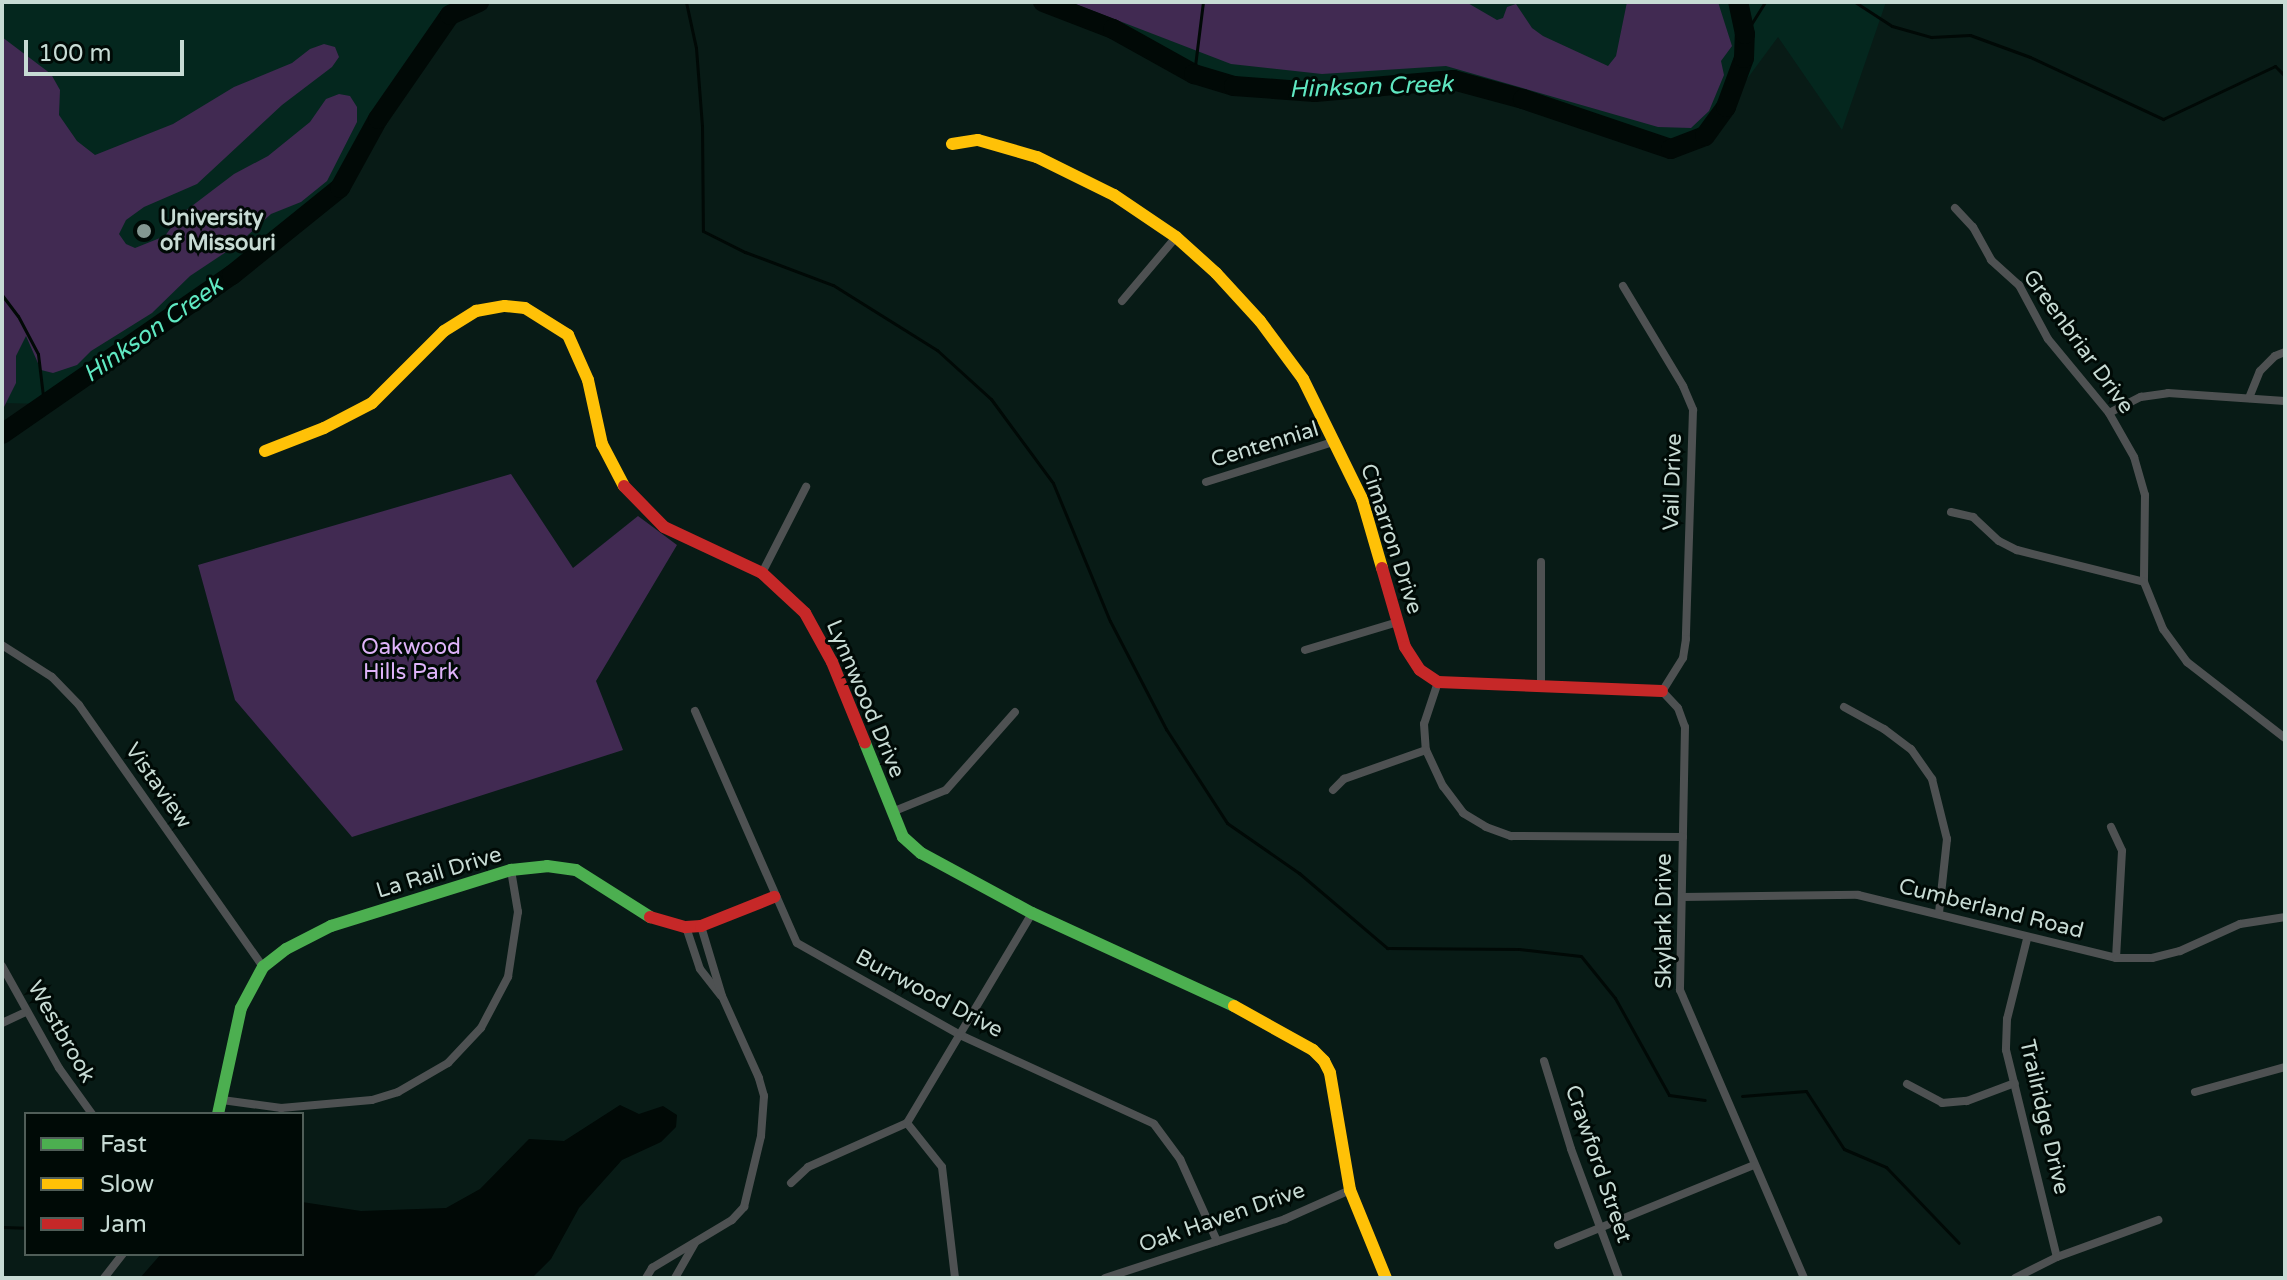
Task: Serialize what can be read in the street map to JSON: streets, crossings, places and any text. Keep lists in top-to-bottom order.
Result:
{
  "streets": {
    "street": [
      "Greenbriar Drive",
      "Centennial",
      "Vail Drive",
      "Cimarron Drive",
      "Lynnwood Drive",
      "Vistaview",
      "La Rail Drive",
      "Cumberland Road",
      "Skylark Drive",
      "Burrwood Drive",
      "Westbrook",
      "Trailridge Drive",
      "Crawford Street",
      "Oak Haven Drive"
    ]
  },
  "crossings": [
    ["Centennial", "Cimarron Drive"],
    ["Vail Drive", "Skylark Drive"],
    ["Lynnwood Drive", "Oak Haven Drive"],
    ["Vistaview", "La Rail Drive"],
    ["La Rail Drive", "Burrwood Drive"],
    ["Cumberland Road", "Skylark Drive"],
    ["Cumberland Road", "Trailridge Drive"],
    ["Burrwood Drive", "Oak Haven Drive"]
  ],
  "water": ["Hinkson Creek"],
  "parks": ["Oakwood Hills Park"],
  "places": ["University of Missouri"],
  "legend": ["Fast", "Slow", "Jam"],
  "scale_bar": "100 m"
}
